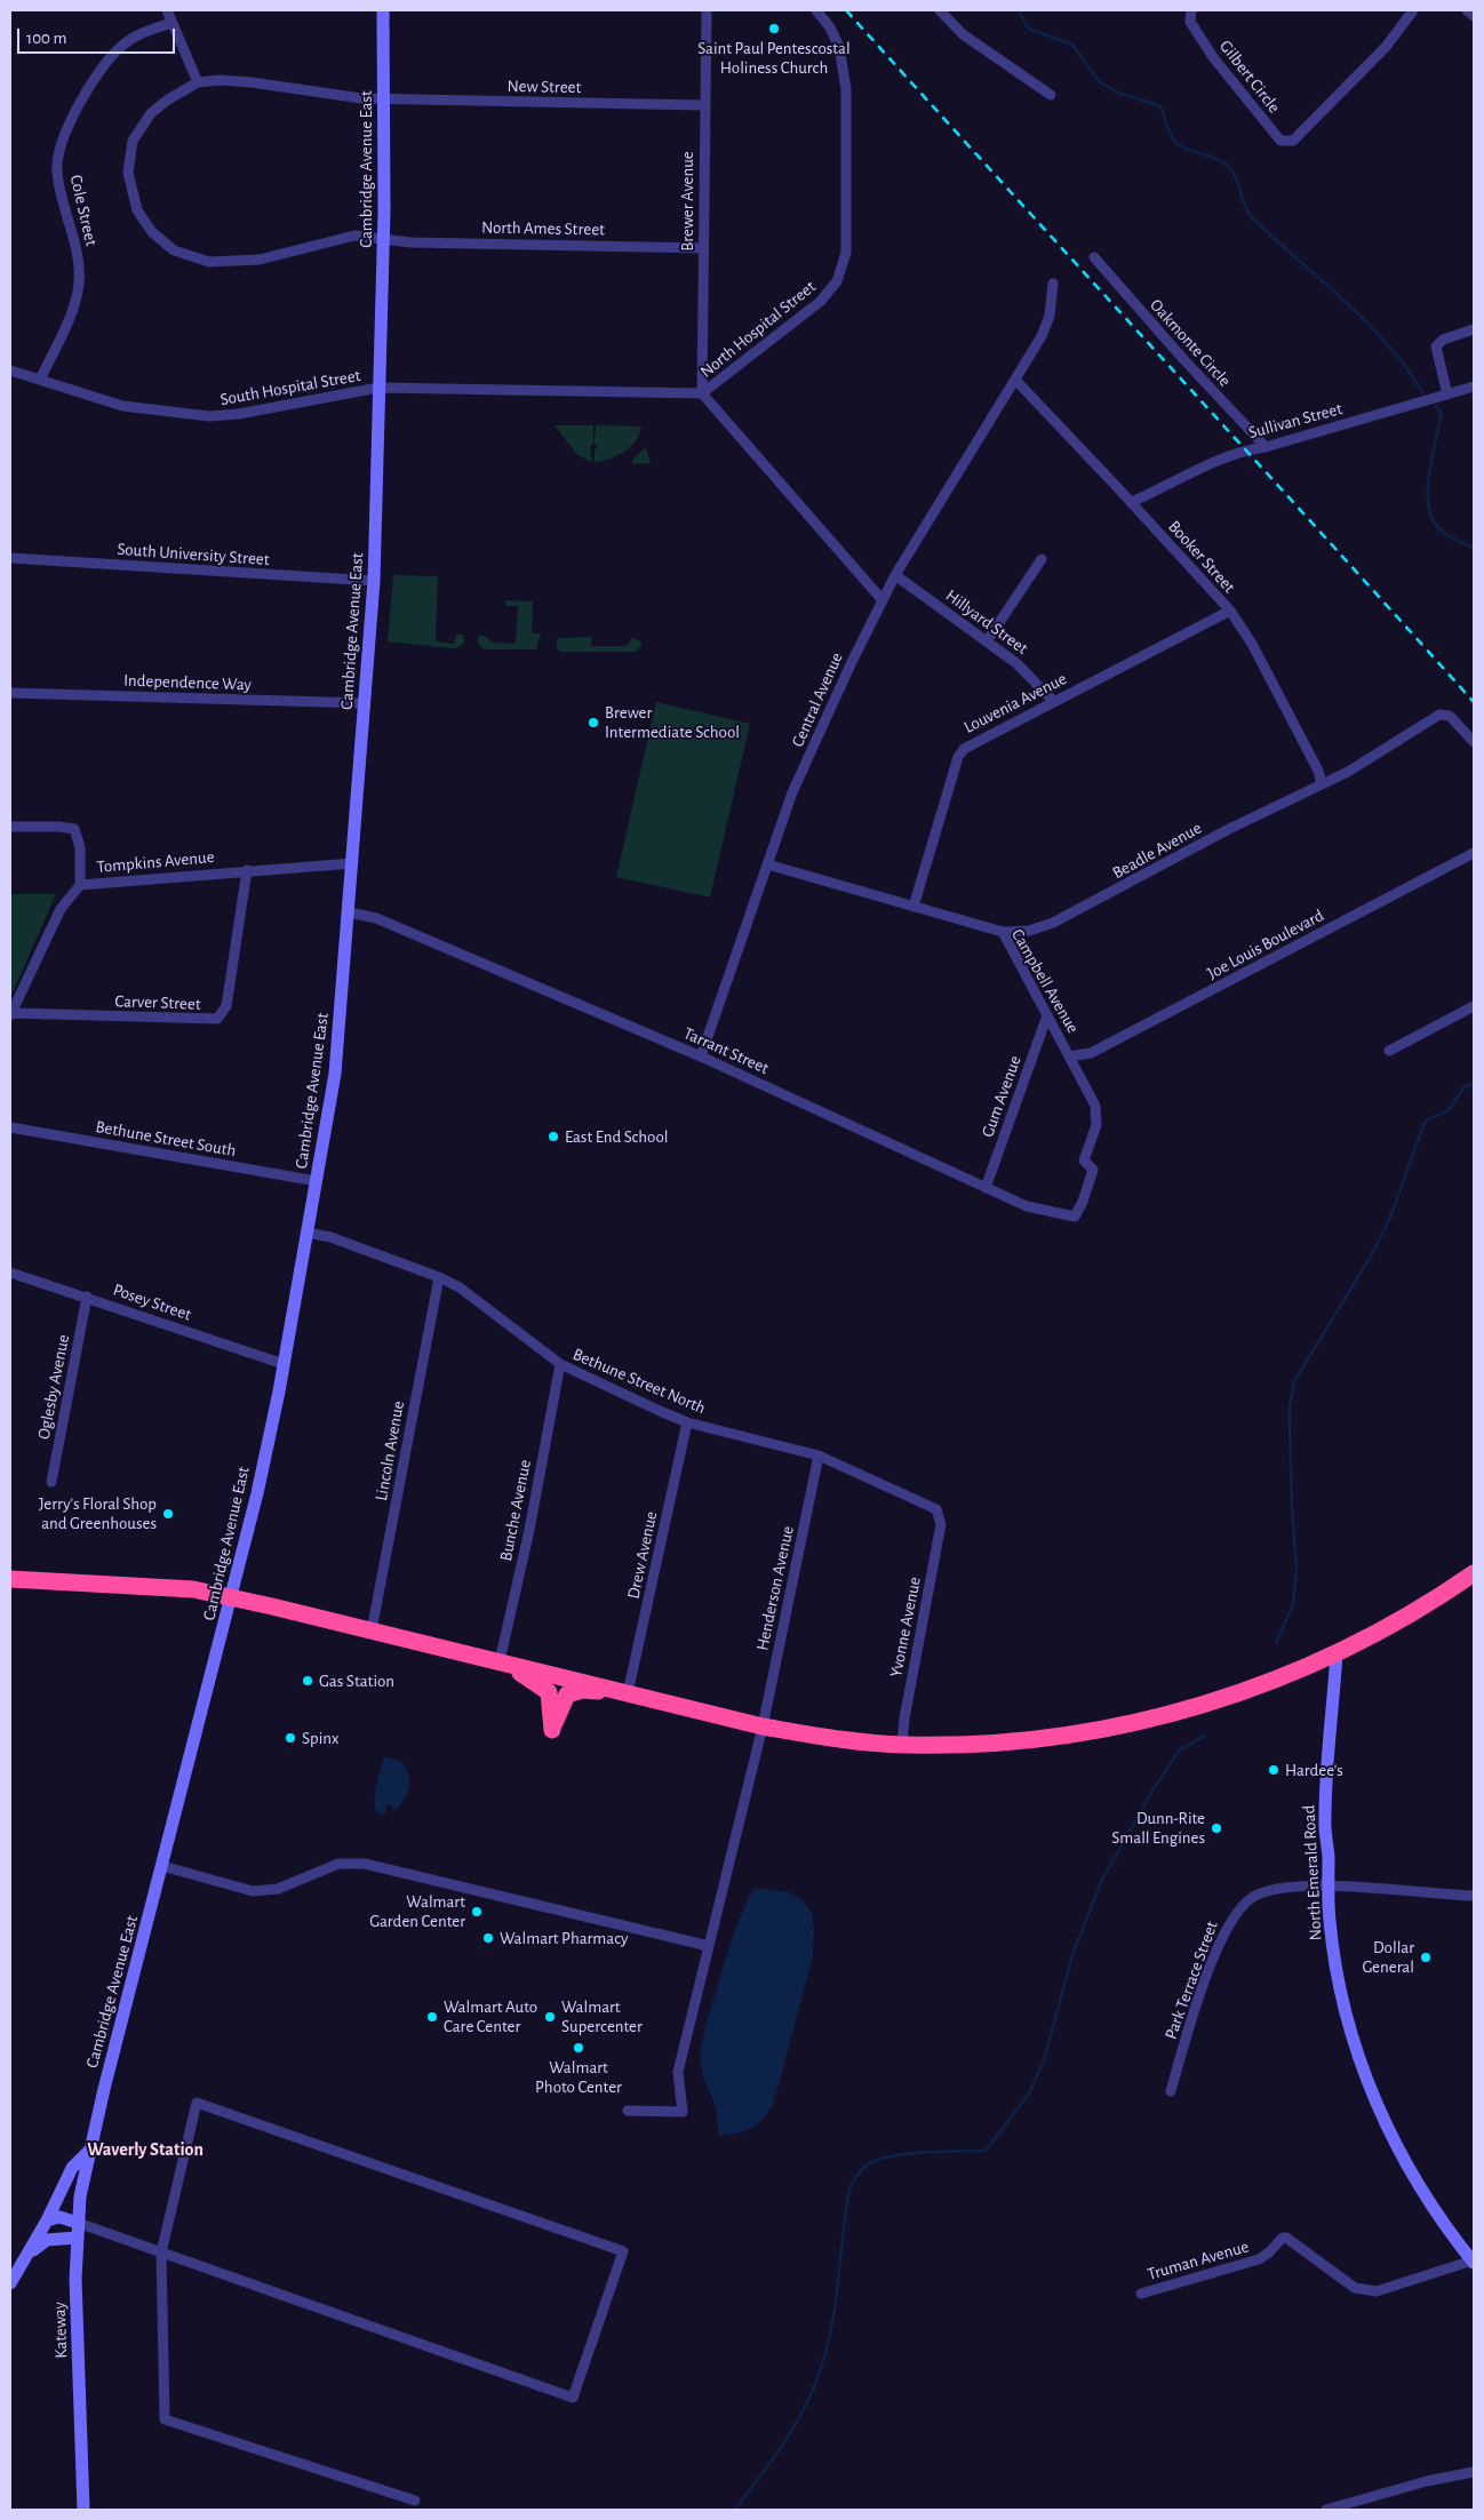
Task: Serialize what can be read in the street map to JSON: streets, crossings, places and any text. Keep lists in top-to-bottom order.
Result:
{
  "streets": {
    "main road": ["Cambridge Avenue East", "North Emerald Road", "Kateway"],
    "street": [
      "Gilbert Circle",
      "New Street",
      "Brewer Avenue",
      "Cole Street",
      "North Ames Street",
      "North Hospital Street",
      "Oakmonte Circle",
      "South Hospital Street",
      "Sullivan Street",
      "South University Street",
      "Booker Street",
      "Hillyard Street",
      "Independence Way",
      "Central Avenue",
      "Louvenia Avenue",
      "Beadle Avenue",
      "Tompkins Avenue",
      "Joe Louis Boulevard",
      "Campbell Avenue",
      "Carver Street",
      "Tarrant Street",
      "Gum Avenue",
      "Bethune Street South",
      "Posey Street",
      "Bethune Street North",
      "Oglesby Avenue",
      "Lincoln Avenue",
      "Bunche Avenue",
      "Drew Avenue",
      "Henderson Avenue",
      "Yvonne Avenue",
      "Park Terrace Street",
      "Truman Avenue"
    ]
  },
  "crossings": [
    ["New Street", "Cambridge Avenue East"],
    ["New Street", "Brewer Avenue"],
    ["New Street", "North Ames Street"],
    ["Cambridge Avenue East", "North Ames Street"],
    ["Cambridge Avenue East", "North Hospital Street"],
    ["Cambridge Avenue East", "South Hospital Street"],
    ["Cambridge Avenue East", "South University Street"],
    ["Cambridge Avenue East", "Independence Way"],
    ["Cambridge Avenue East", "Tompkins Avenue"],
    ["Cambridge Avenue East", "Tarrant Street"],
    ["Cambridge Avenue East", "Bethune Street South"],
    ["Cambridge Avenue East", "Posey Street"],
    ["Cambridge Avenue East", "Bethune Street North"],
    ["Cambridge Avenue East", "Kateway"],
    ["Brewer Avenue", "North Ames Street"],
    ["Brewer Avenue", "North Hospital Street"],
    ["Cole Street", "South Hospital Street"],
    ["North Hospital Street", "South Hospital Street"],
    ["Oakmonte Circle", "Sullivan Street"],
    ["Sullivan Street", "Booker Street"],
    ["Booker Street", "Central Avenue"],
    ["Booker Street", "Louvenia Avenue"],
    ["Booker Street", "Beadle Avenue"],
    ["Hillyard Street", "Central Avenue"],
    ["Hillyard Street", "Louvenia Avenue"],
    ["Central Avenue", "Campbell Avenue"],
    ["Central Avenue", "Tarrant Street"],
    ["Louvenia Avenue", "Campbell Avenue"],
    ["Beadle Avenue", "Campbell Avenue"],
    ["Tompkins Avenue", "Carver Street"],
    ["Joe Louis Boulevard", "Campbell Avenue"],
    ["Campbell Avenue", "Tarrant Street"],
    ["Campbell Avenue", "Gum Avenue"],
    ["Tarrant Street", "Gum Avenue"],
    ["Posey Street", "Oglesby Avenue"],
    ["Bethune Street North", "Lincoln Avenue"],
    ["Bethune Street North", "Bunche Avenue"],
    ["Bethune Street North", "Drew Avenue"],
    ["Bethune Street North", "Henderson Avenue"],
    ["Bethune Street North", "Yvonne Avenue"],
    ["North Emerald Road", "Park Terrace Street"],
    ["North Emerald Road", "Truman Avenue"]
  ],
  "districts": ["Waverly Station"],
  "places": [
    "Saint Paul Pentescostal Holiness Church",
    "Brewer Intermediate School",
    "East End School",
    "Jerry's Floral Shop and Greenhouses",
    "Gas Station",
    "Spinx",
    "Hardee's",
    "Dunn-Rite Small Engines",
    "Walmart Garden Center",
    "Walmart Pharmacy",
    "Dollar General",
    "Walmart Auto Care Center",
    "Walmart Supercenter",
    "Walmart Photo Center"
  ],
  "scale_bar": "100 m"
}
